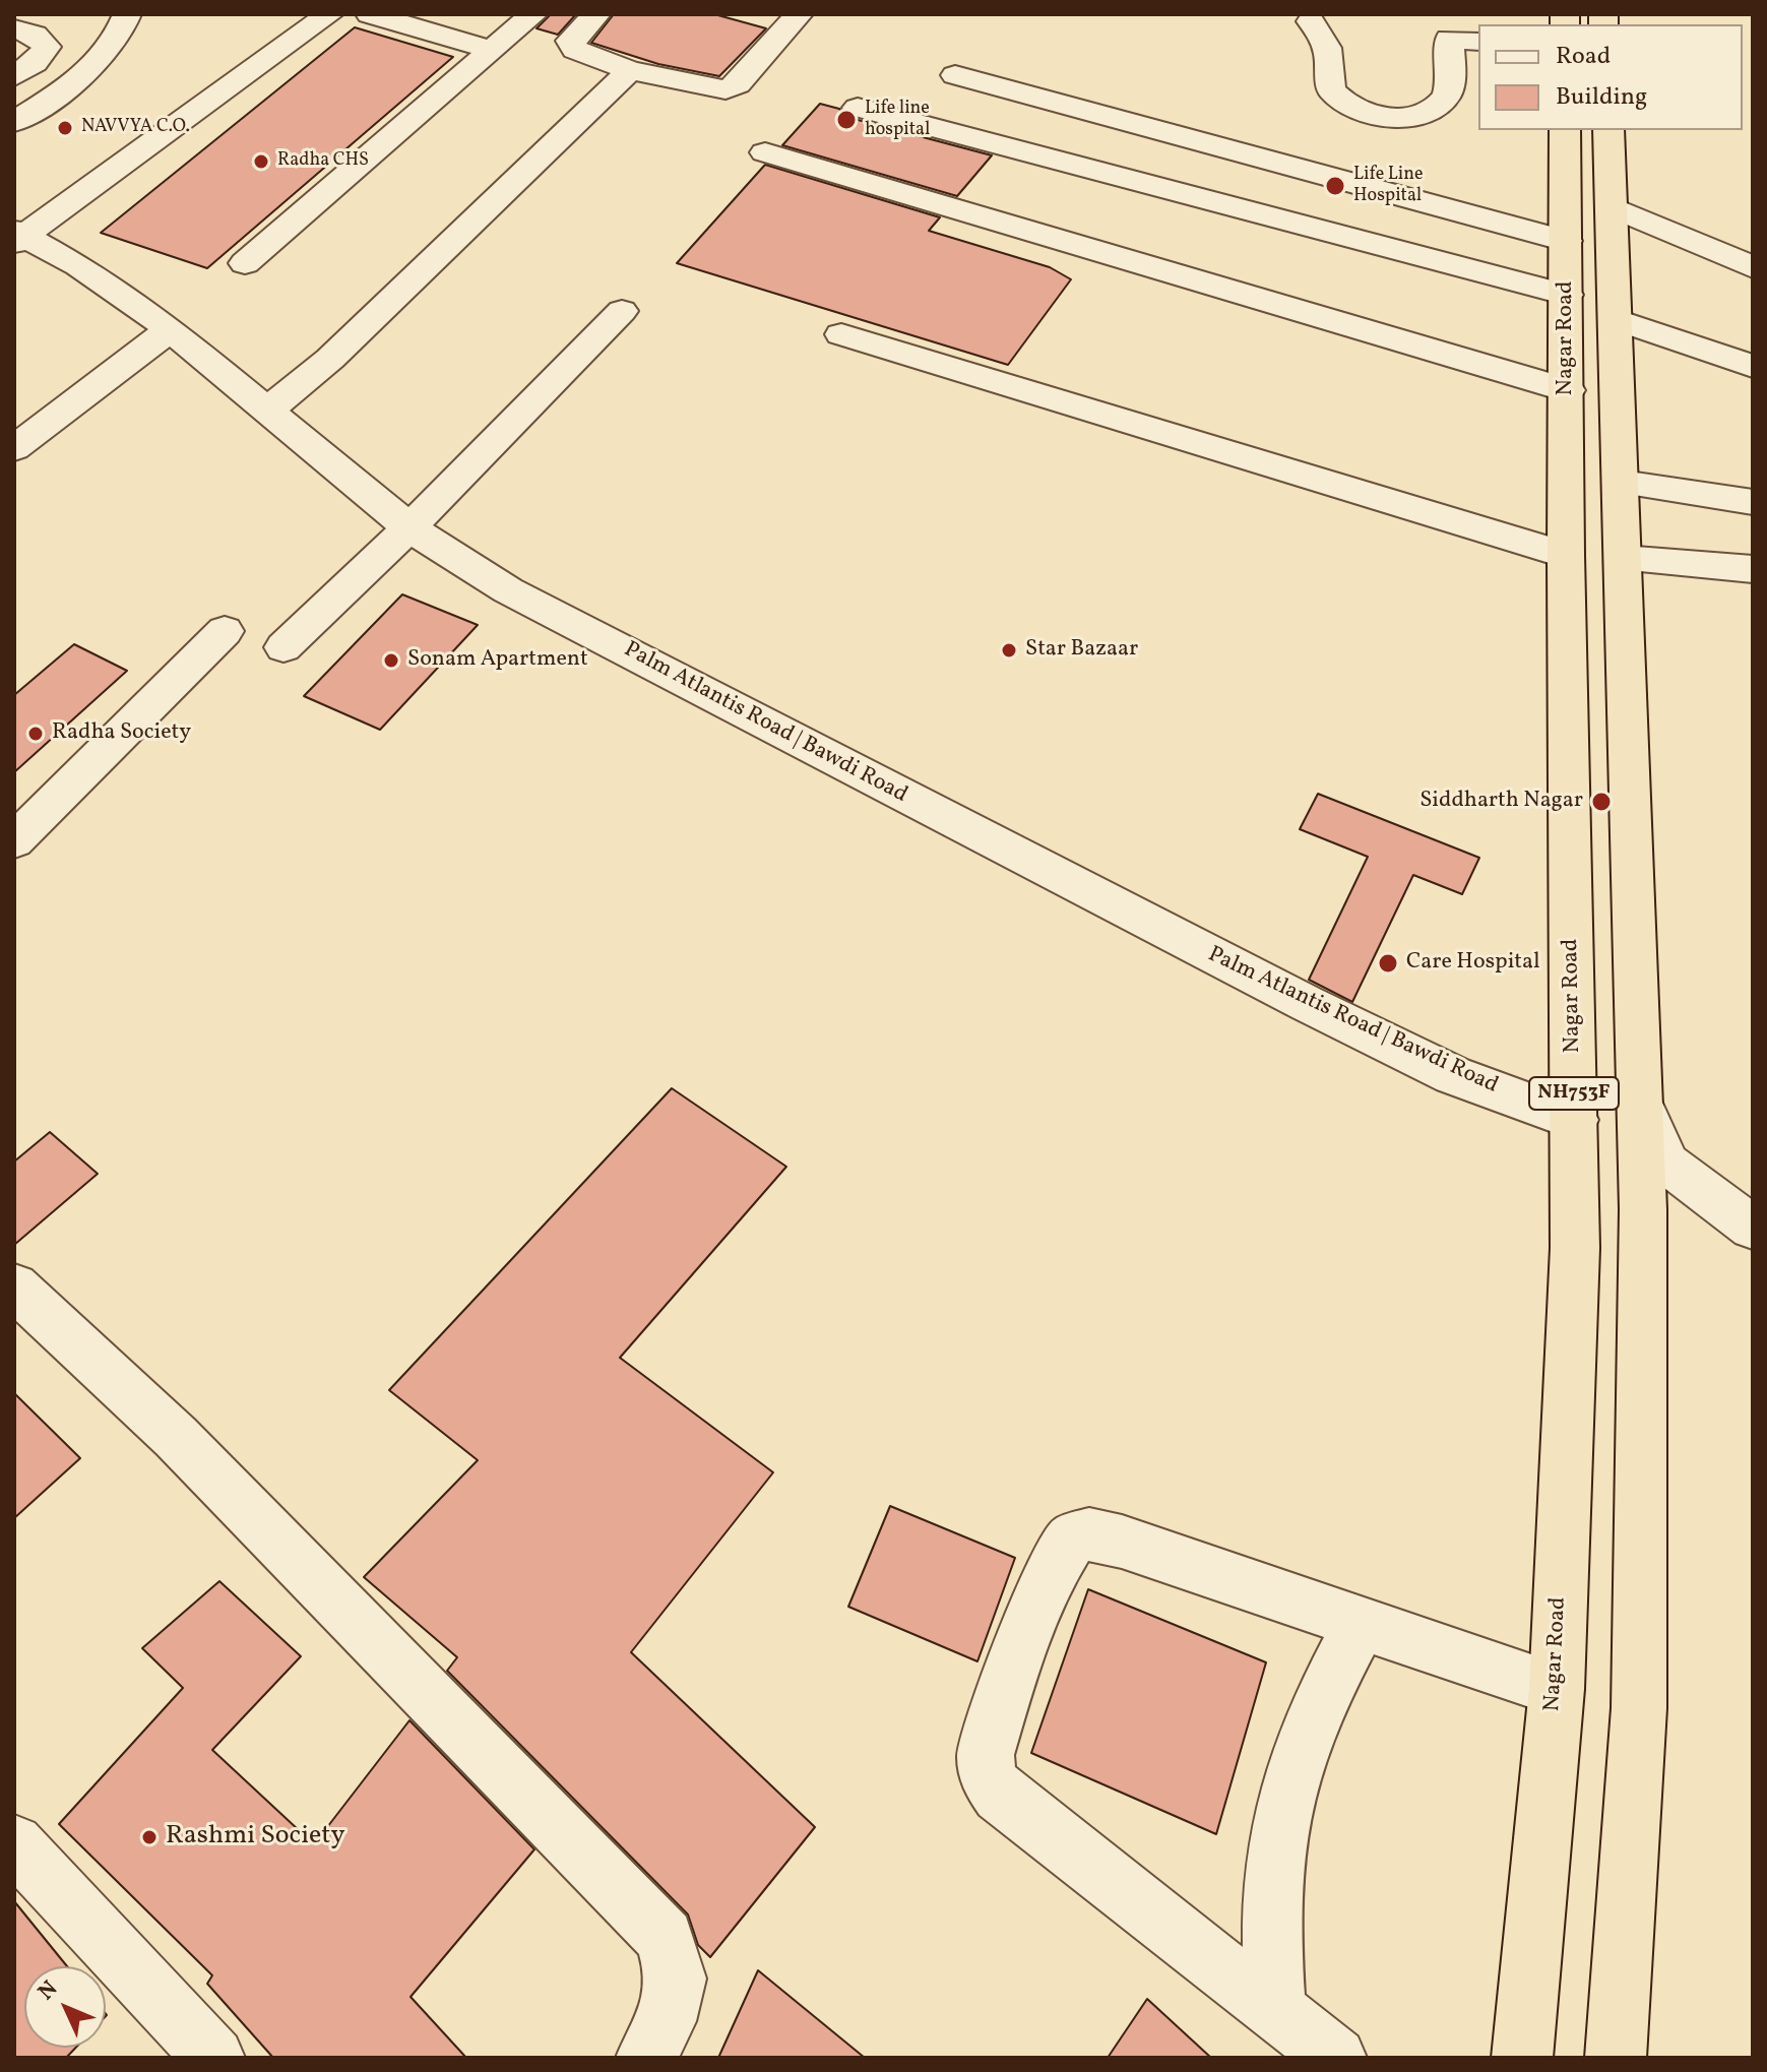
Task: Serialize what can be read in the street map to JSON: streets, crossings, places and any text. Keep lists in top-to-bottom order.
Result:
{
  "streets": {
    "highway": ["Nagar Road", "NH753F"],
    "street": ["Palm Atlantis Road | Bawdi Road"]
  },
  "crossings": [
    ["Nagar Road", "Palm Atlantis Road | Bawdi Road"]
  ],
  "places": [
    "Life line hospital",
    "NAVVYA C.O.",
    "Radha CHS",
    "Life Line Hospital",
    "Star Bazaar",
    "Sonam Apartment",
    "Radha Society",
    "Siddharth Nagar",
    "Care Hospital",
    "Rashmi Society"
  ],
  "legend": ["Road", "Building"],
  "north": "top left"
}
